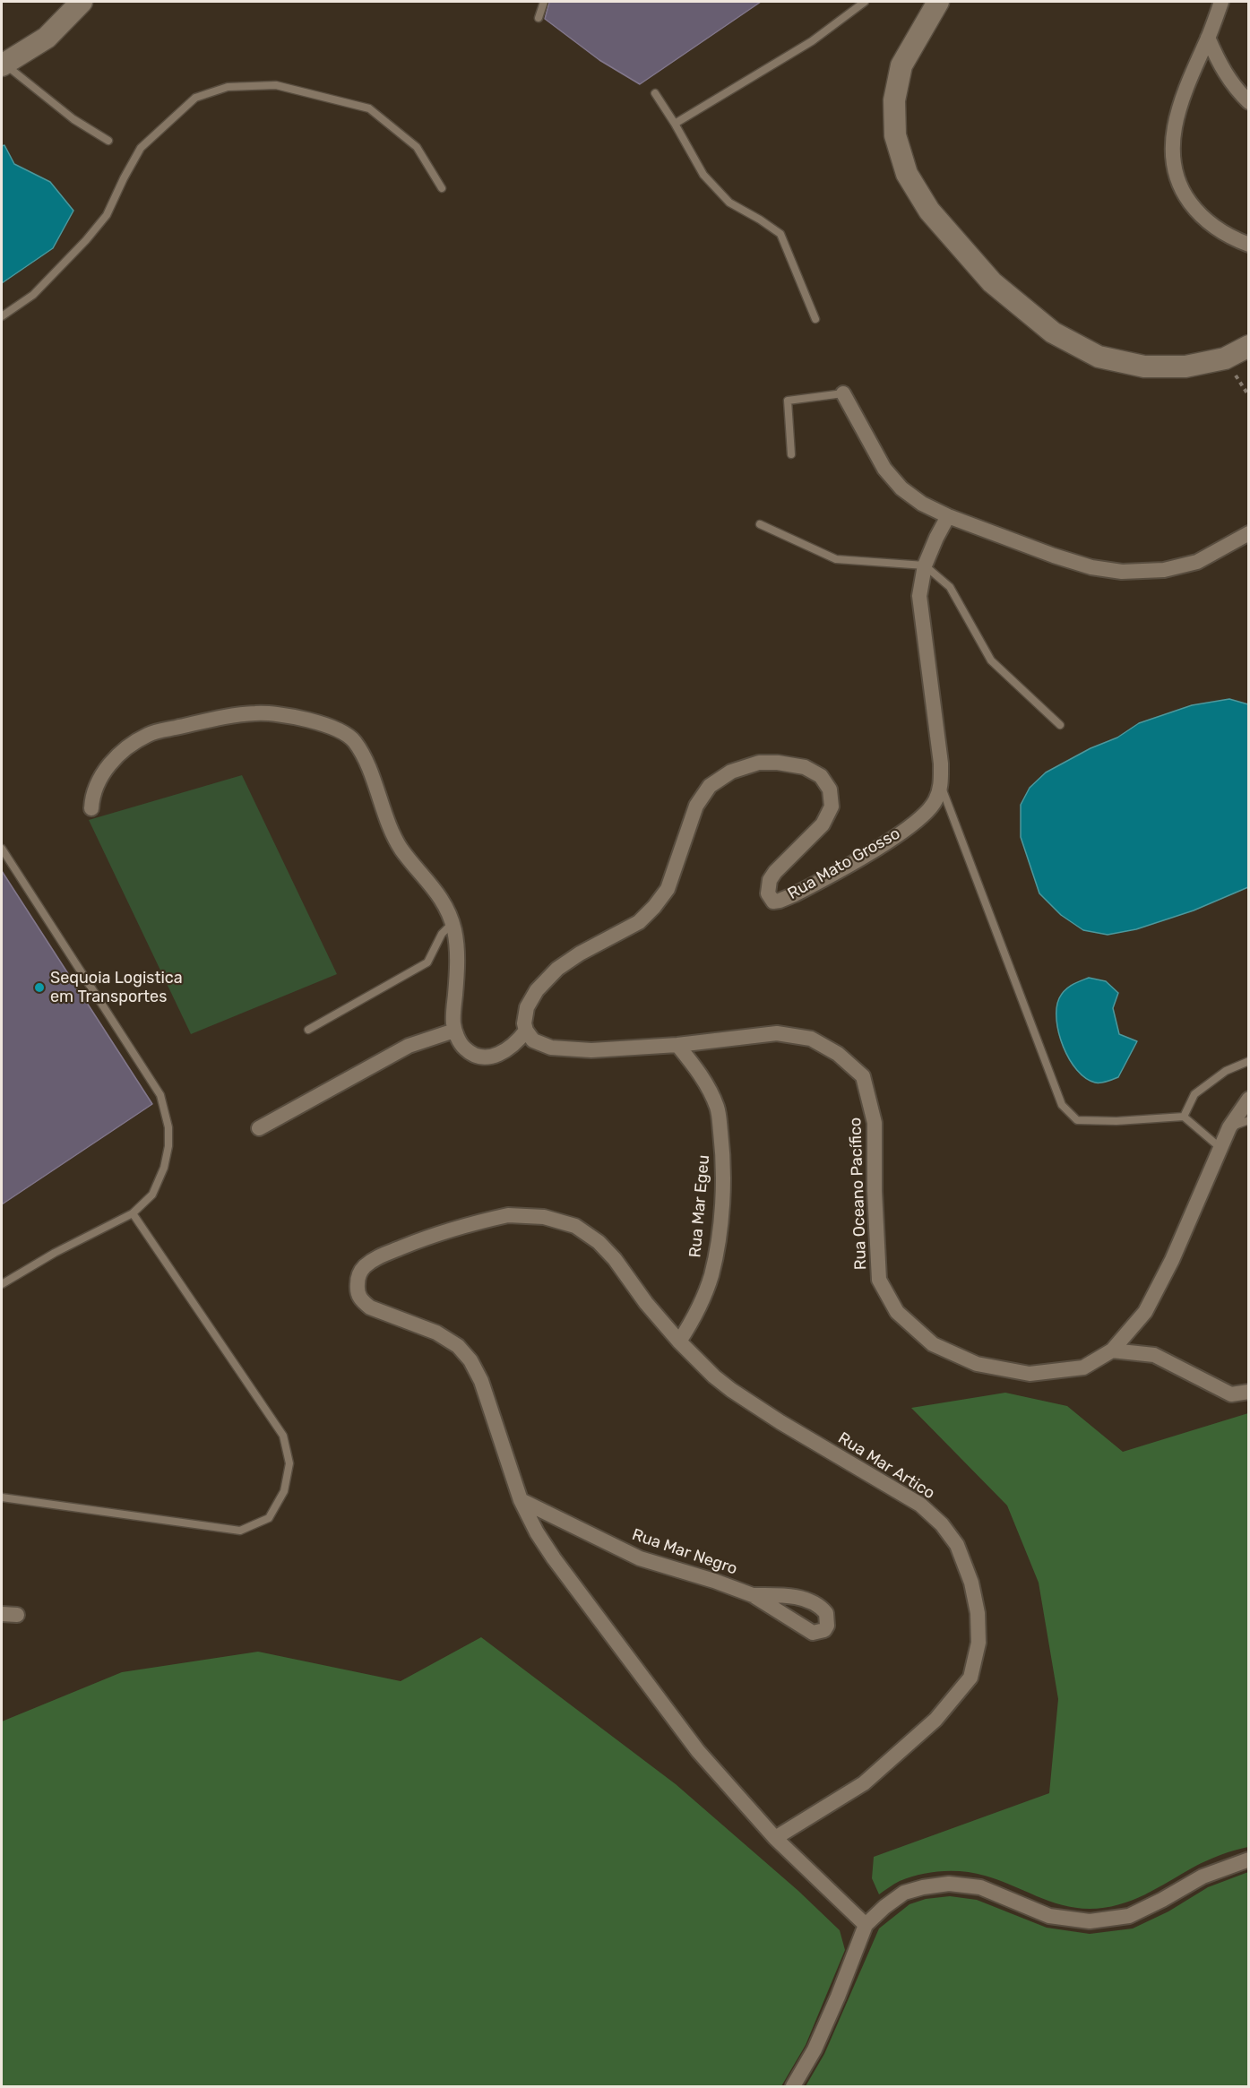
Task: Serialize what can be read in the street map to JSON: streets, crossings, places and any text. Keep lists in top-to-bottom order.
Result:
{
  "streets": {
    "street": [
      "Rua Mato Grosso",
      "Rua Oceano Pacífico",
      "Rua Mar Egeu",
      "Rua Mar Artico",
      "Rua Mar Negro"
    ]
  },
  "crossings": [
    ["Rua Mato Grosso", "Rua Oceano Pacífico"],
    ["Rua Oceano Pacífico", "Rua Mar Egeu"],
    ["Rua Mar Egeu", "Rua Mar Artico"],
    ["Rua Mar Artico", "Rua Mar Negro"]
  ],
  "places": ["Sequoia Logistica em Transportes"]
}
